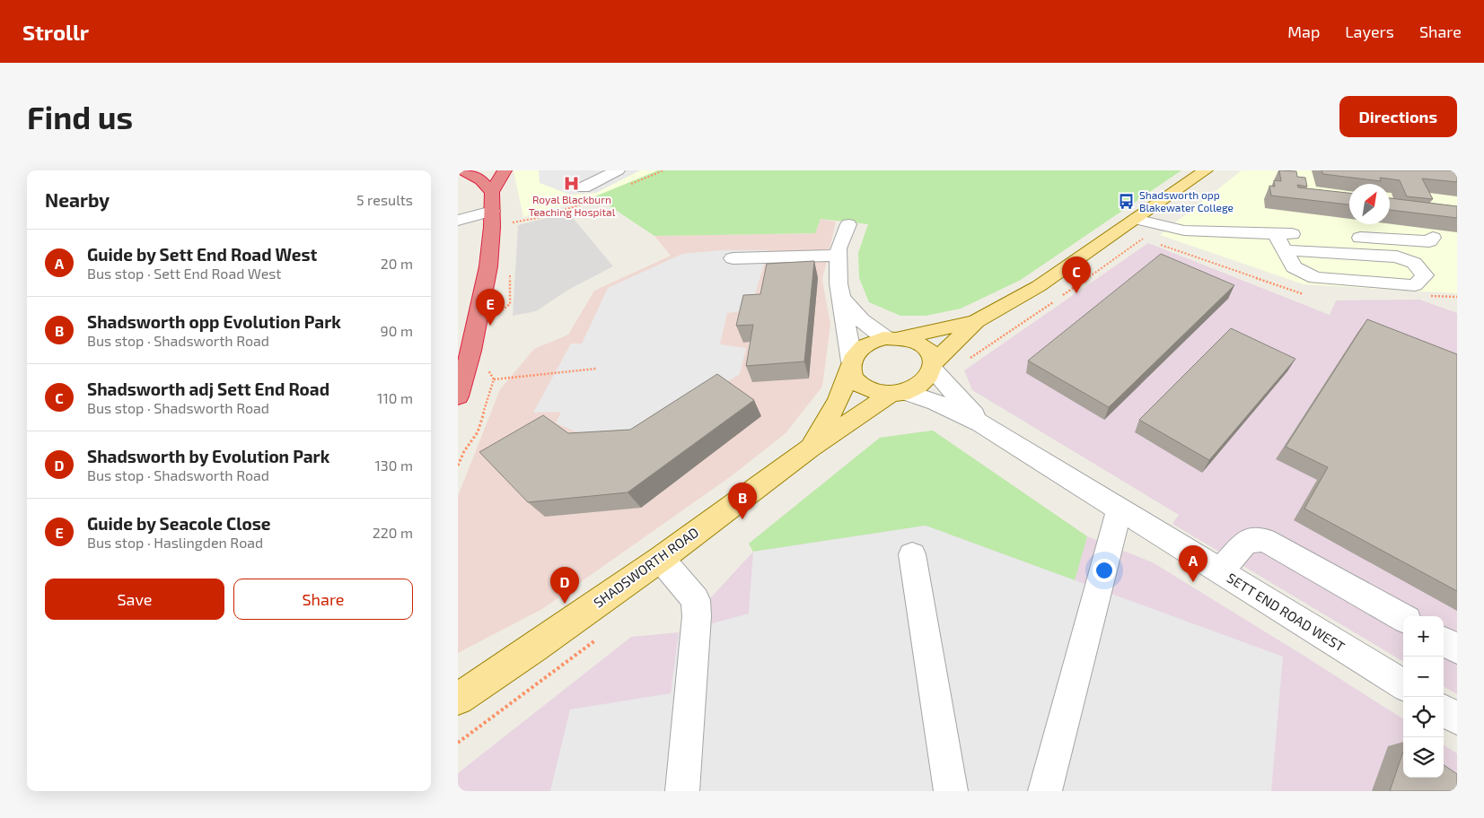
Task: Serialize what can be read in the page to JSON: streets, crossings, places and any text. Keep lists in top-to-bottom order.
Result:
{
  "streets": {
    "main road": ["SHADSWORTH ROAD"],
    "street": ["SETT END ROAD WEST"]
  },
  "crossings": [
    ["SHADSWORTH ROAD", "SETT END ROAD WEST"]
  ],
  "places": {
    "hospital": ["Royal Blackburn Teaching Hospital"],
    "bus stop": ["Shadsworth opp Blakewater College"]
  },
  "north": "top right",
  "page": {
    "header": "Strollr",
    "nav": ["Map", "Layers", "Share"],
    "buttons": [
      "Directions",
      ["Save", "Share"]
    ],
    "title": "Find us",
    "heading": ["Nearby", "5 results"],
    "list": [
      {
        "mark": "A",
        "name": "Guide by Sett End Road West",
        "note": "Bus stop · Sett End Road West",
        "value": "20 m"
      },
      {
        "mark": "B",
        "name": "Shadsworth opp Evolution Park",
        "note": "Bus stop · Shadsworth Road",
        "value": "90 m"
      },
      {
        "mark": "C",
        "name": "Shadsworth adj Sett End Road",
        "note": "Bus stop · Shadsworth Road",
        "value": "110 m"
      },
      {
        "mark": "D",
        "name": "Shadsworth by Evolution Park",
        "note": "Bus stop · Shadsworth Road",
        "value": "130 m"
      },
      {
        "mark": "E",
        "name": "Guide by Seacole Close",
        "note": "Bus stop · Haslingden Road",
        "value": "220 m"
      }
    ],
    "pins": [
      "C",
      "E",
      "B",
      "A",
      "D"
    ],
    "map_buttons": ["+", "−"]
  }
}
